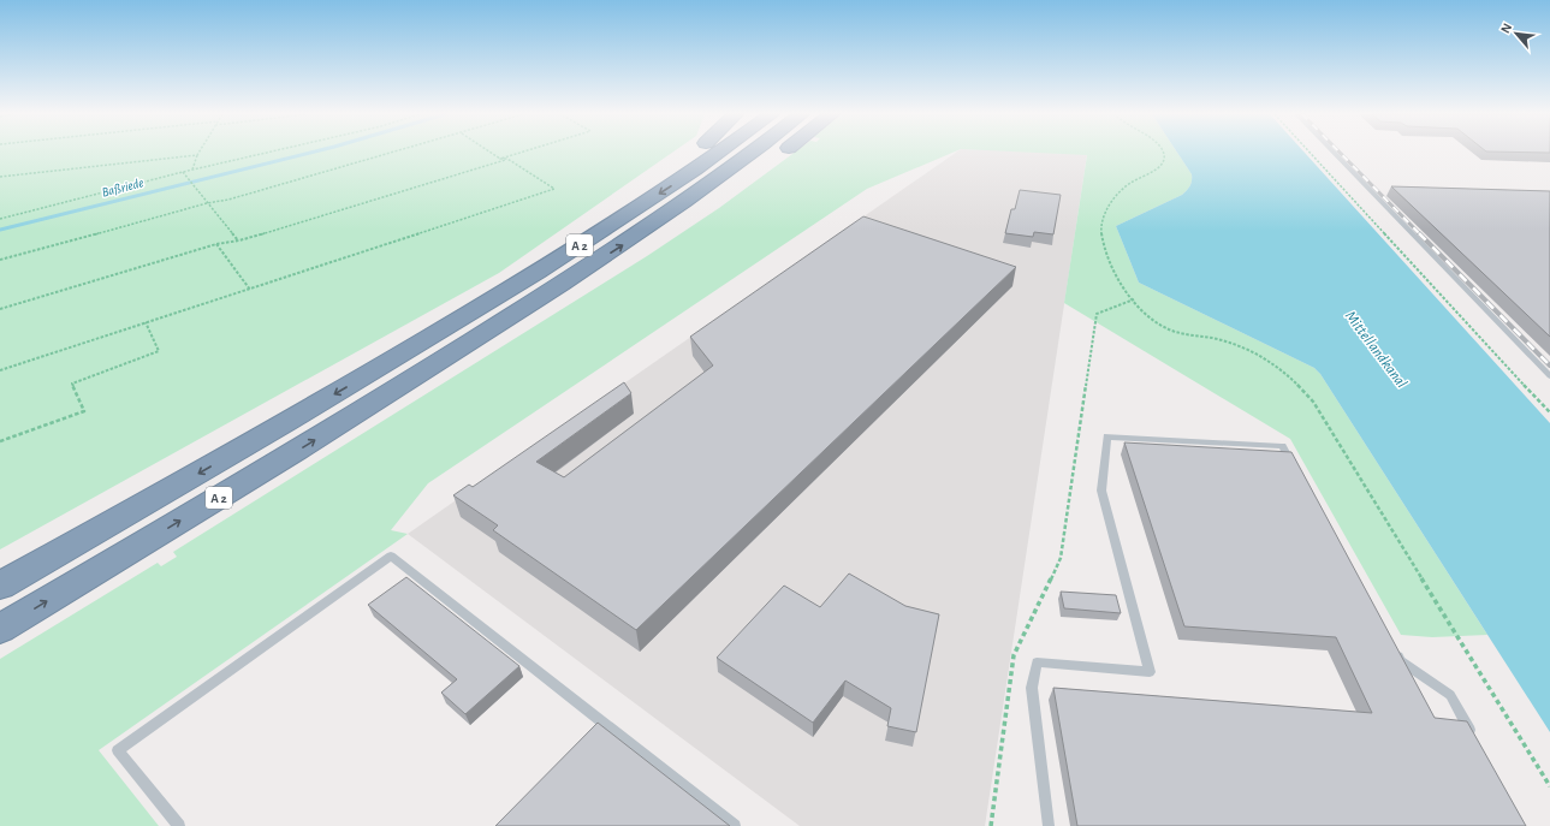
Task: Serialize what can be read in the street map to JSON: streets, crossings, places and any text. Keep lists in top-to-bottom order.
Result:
{
  "streets": {
    "highway": ["A 2"]
  },
  "water": ["Baßriede", "Mittellandkanal"],
  "north": "top left"
}
